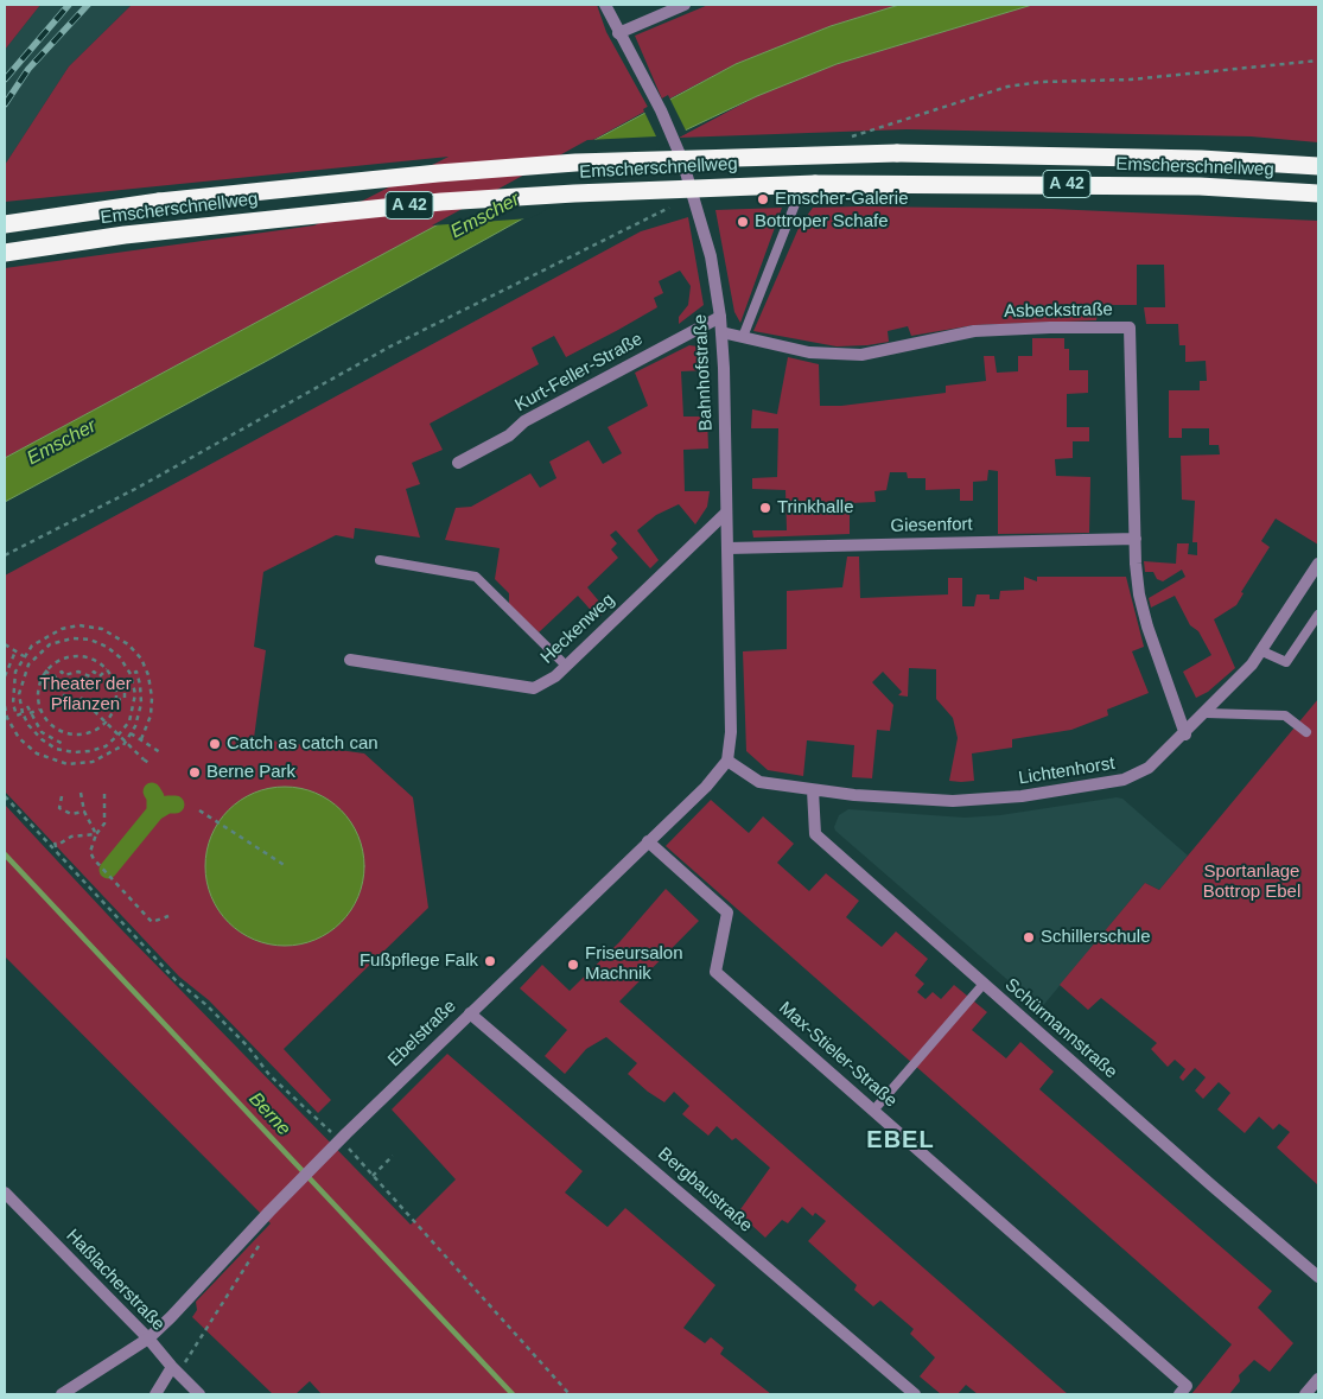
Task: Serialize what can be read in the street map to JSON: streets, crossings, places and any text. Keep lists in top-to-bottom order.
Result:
{
  "streets": {
    "highway": ["Emscherschnellweg", "A 42"],
    "street": [
      "Asbeckstraße",
      "Kurt-Feller-Straße",
      "Bahnhofstraße",
      "Giesenfort",
      "Heckenweg",
      "Lichtenhorst",
      "Schürmannstraße",
      "Ebelstraße",
      "Max-Stieler-Straße",
      "Bergbaustraße",
      "Haßlacherstraße"
    ]
  },
  "crossings": [
    ["Asbeckstraße", "Bahnhofstraße"],
    ["Asbeckstraße", "Giesenfort"],
    ["Asbeckstraße", "Lichtenhorst"],
    ["Kurt-Feller-Straße", "Bahnhofstraße"],
    ["Bahnhofstraße", "Giesenfort"],
    ["Bahnhofstraße", "Heckenweg"],
    ["Bahnhofstraße", "Lichtenhorst"],
    ["Bahnhofstraße", "Ebelstraße"],
    ["Lichtenhorst", "Schürmannstraße"],
    ["Lichtenhorst", "Ebelstraße"],
    ["Ebelstraße", "Max-Stieler-Straße"],
    ["Ebelstraße", "Bergbaustraße"],
    ["Ebelstraße", "Haßlacherstraße"]
  ],
  "districts": ["EBEL"],
  "water": ["Emscher", "Berne"],
  "parks": ["Theater der Pflanzen", "Sportanlage Bottrop Ebel"],
  "places": [
    "Emscher-Galerie",
    "Bottroper Schafe",
    "Trinkhalle",
    "Catch as catch can",
    "Berne Park",
    "Schillerschule",
    "Fußpflege Falk",
    "Friseursalon Machnik"
  ]
}
